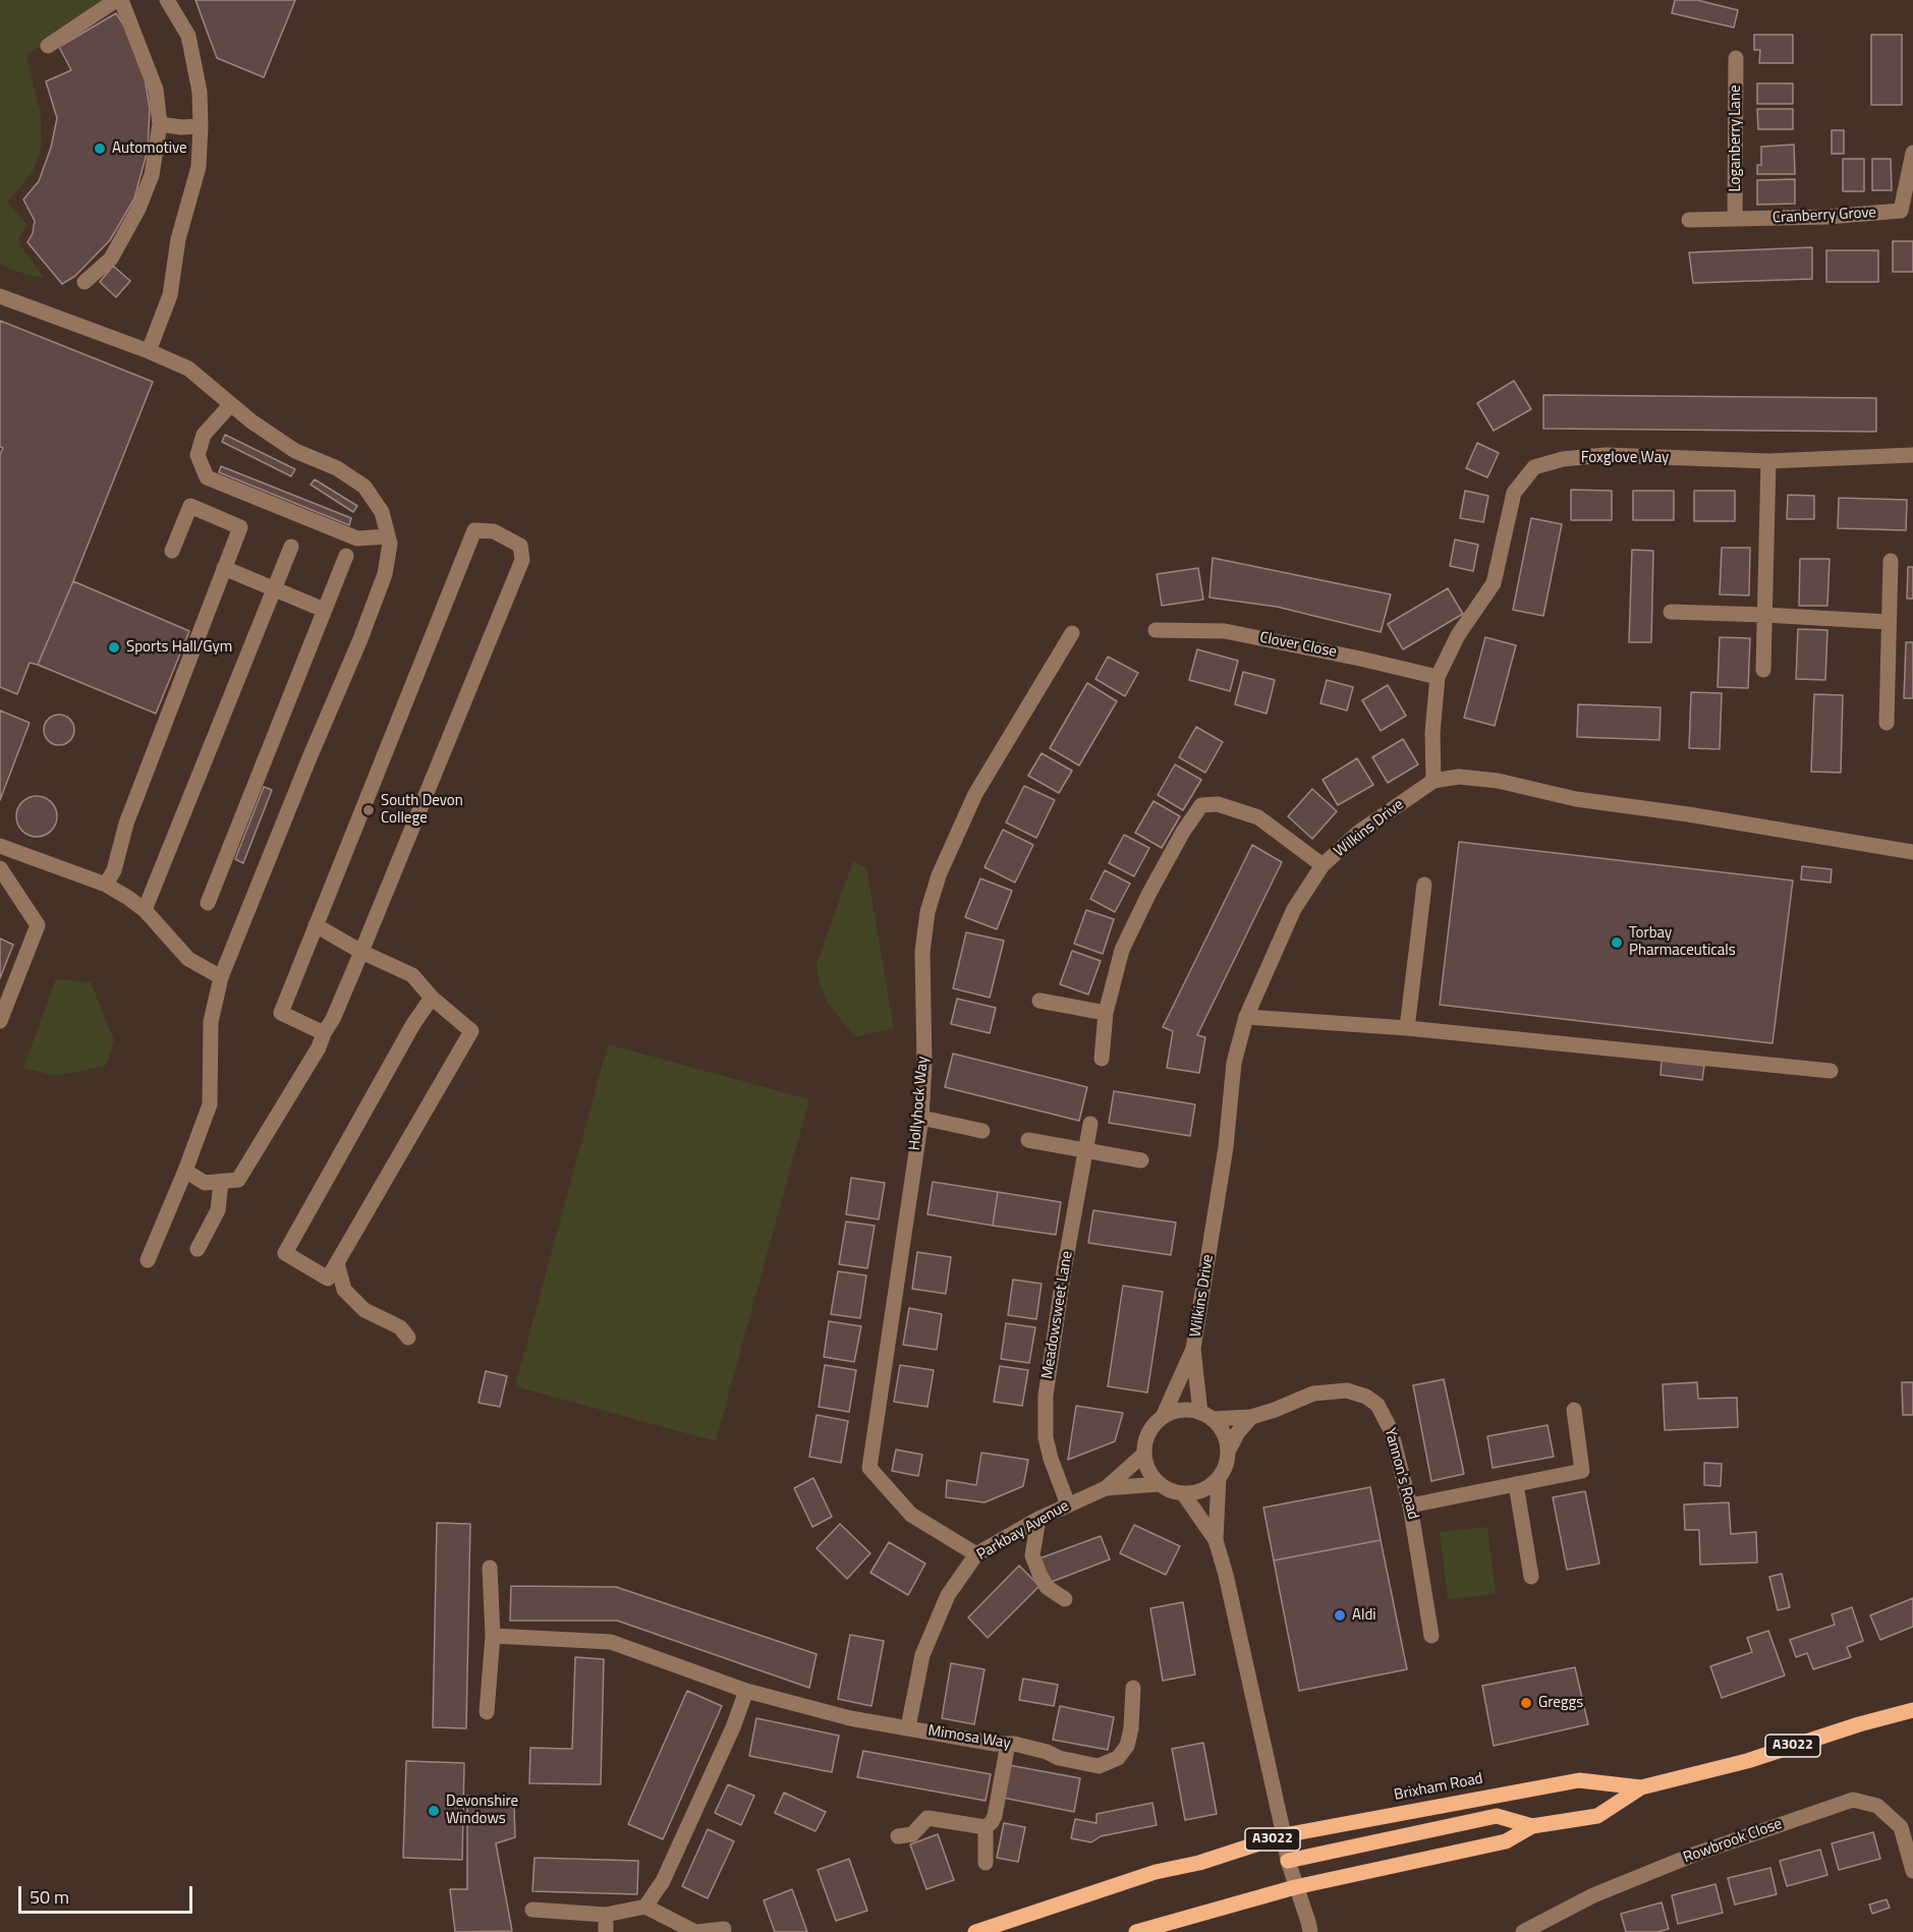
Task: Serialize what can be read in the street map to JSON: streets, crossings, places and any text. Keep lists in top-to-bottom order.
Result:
{
  "streets": {
    "main road": ["A3022", "Brixham Road"],
    "street": [
      "Loganberry Lane",
      "Cranberry Grove",
      "Foxglove Way",
      "Clover Close",
      "Wilkins Drive",
      "Hollyhock Way",
      "Meadowsweet Lane",
      "Yannon's Road",
      "Parkbay Avenue",
      "Mimosa Way",
      "Rowbrook Close"
    ]
  },
  "crossings": [
    ["Loganberry Lane", "Cranberry Grove"],
    ["Foxglove Way", "Clover Close"],
    ["Wilkins Drive", "Yannon's Road"],
    ["Wilkins Drive", "Parkbay Avenue"],
    ["Hollyhock Way", "Parkbay Avenue"],
    ["Meadowsweet Lane", "Parkbay Avenue"],
    ["Yannon's Road", "Parkbay Avenue"],
    ["Parkbay Avenue", "Mimosa Way"]
  ],
  "places": [
    "Automotive",
    "Sports Hall/Gym",
    "South Devon College",
    "Torbay Pharmaceuticals",
    "Aldi",
    "Greggs",
    "Devonshire Windows"
  ],
  "scale_bar": "50 m"
}
